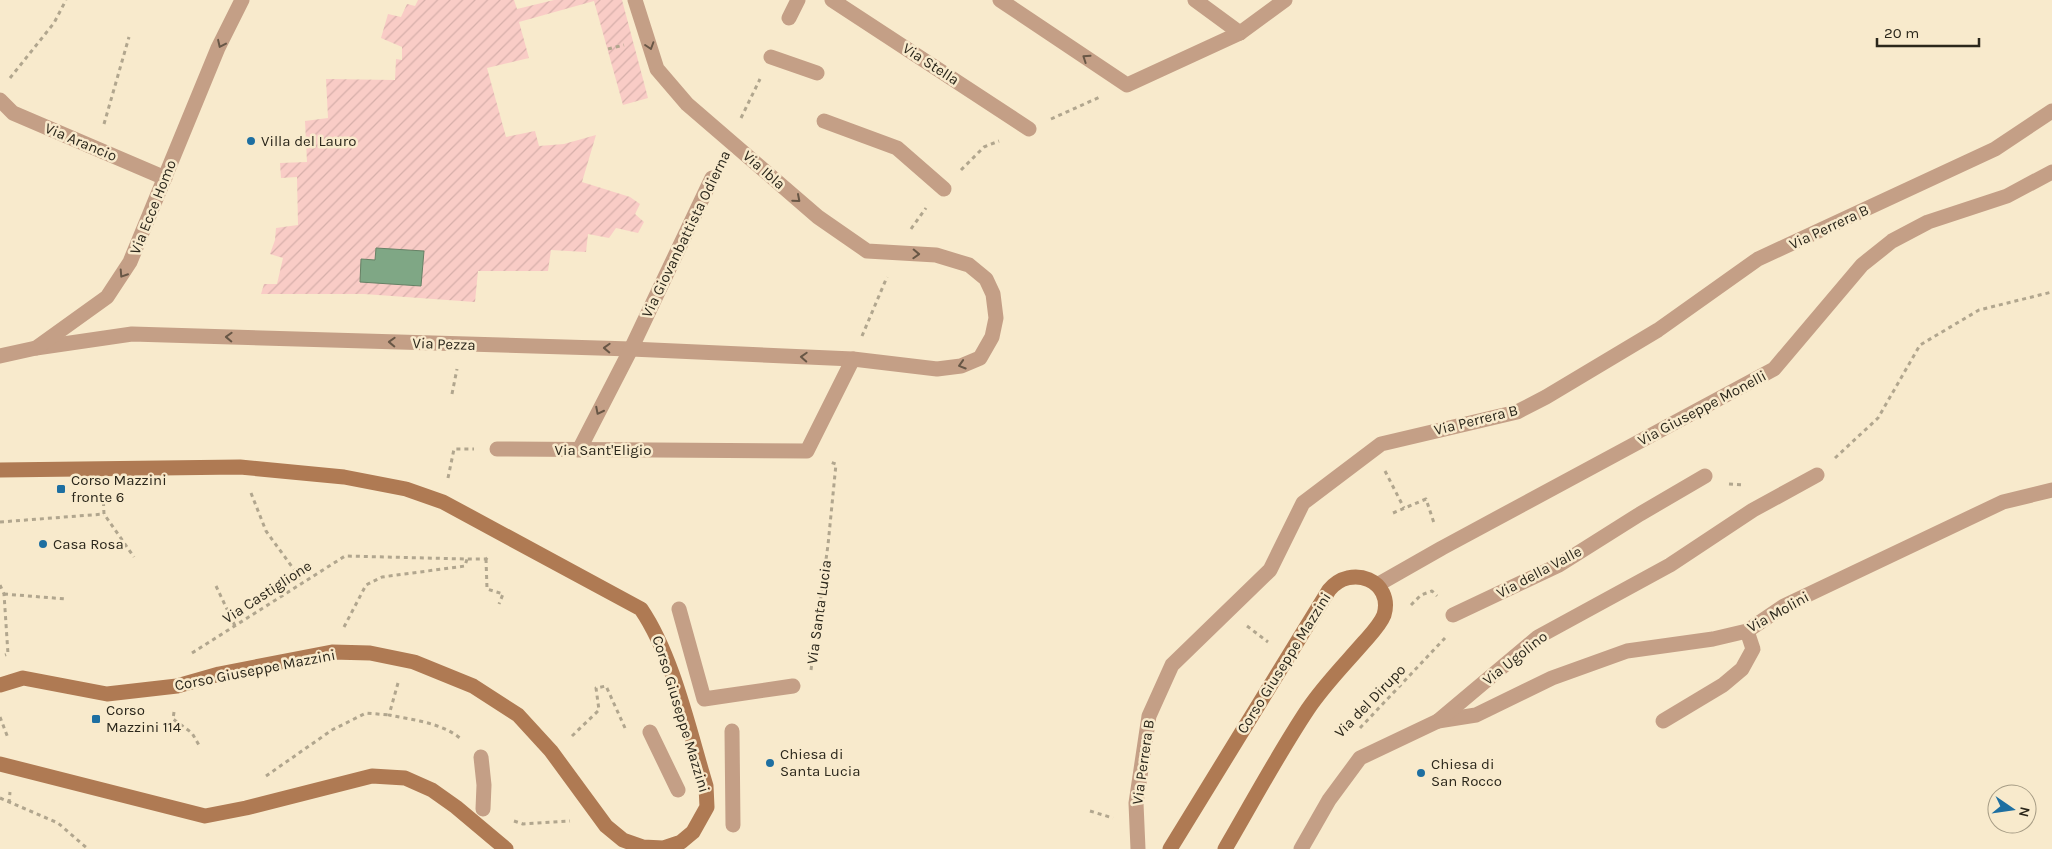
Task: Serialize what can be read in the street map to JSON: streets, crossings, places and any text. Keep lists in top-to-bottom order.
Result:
{
  "streets": {
    "street": [
      "Via Stella",
      "Via Arancio",
      "Via Ibla",
      "Via Ecce Homo",
      "Via Perrera B",
      "Via Giovanbattista Odierna",
      "Via Pezza",
      "Via Giuseppe Monelli",
      "Via Sant'Eligio",
      "Via della Valle",
      "Via Molini",
      "Via Ugolino",
      "Corso Giuseppe Mazzini"
    ],
    "path": ["Via Castiglione", "Via Santa Lucia", "Via del Dirupo"]
  },
  "crossings": [
    ["Via Arancio", "Via Ecce Homo"],
    ["Via Ibla", "Via Giovanbattista Odierna"],
    ["Via Ibla", "Via Pezza"],
    ["Via Ecce Homo", "Via Pezza"],
    ["Via Giovanbattista Odierna", "Via Pezza"],
    ["Via Giovanbattista Odierna", "Via Sant'Eligio"],
    ["Via Giuseppe Monelli", "Corso Giuseppe Mazzini"],
    ["Via Sant'Eligio", "Via Santa Lucia"],
    ["Via della Valle", "Via del Dirupo"],
    ["Via Molini", "Via Ugolino"]
  ],
  "one_way": ["Via Ecce Homo"],
  "places": {
    "other": [
      "Villa del Lauro",
      "Casa Rosa",
      "Chiesa di Santa Lucia",
      "Chiesa di San Rocco"
    ],
    "transit": ["Corso Mazzini fronte 6", "Corso Mazzini 114"]
  },
  "scale_bar": "20 m",
  "north": "right"
}
